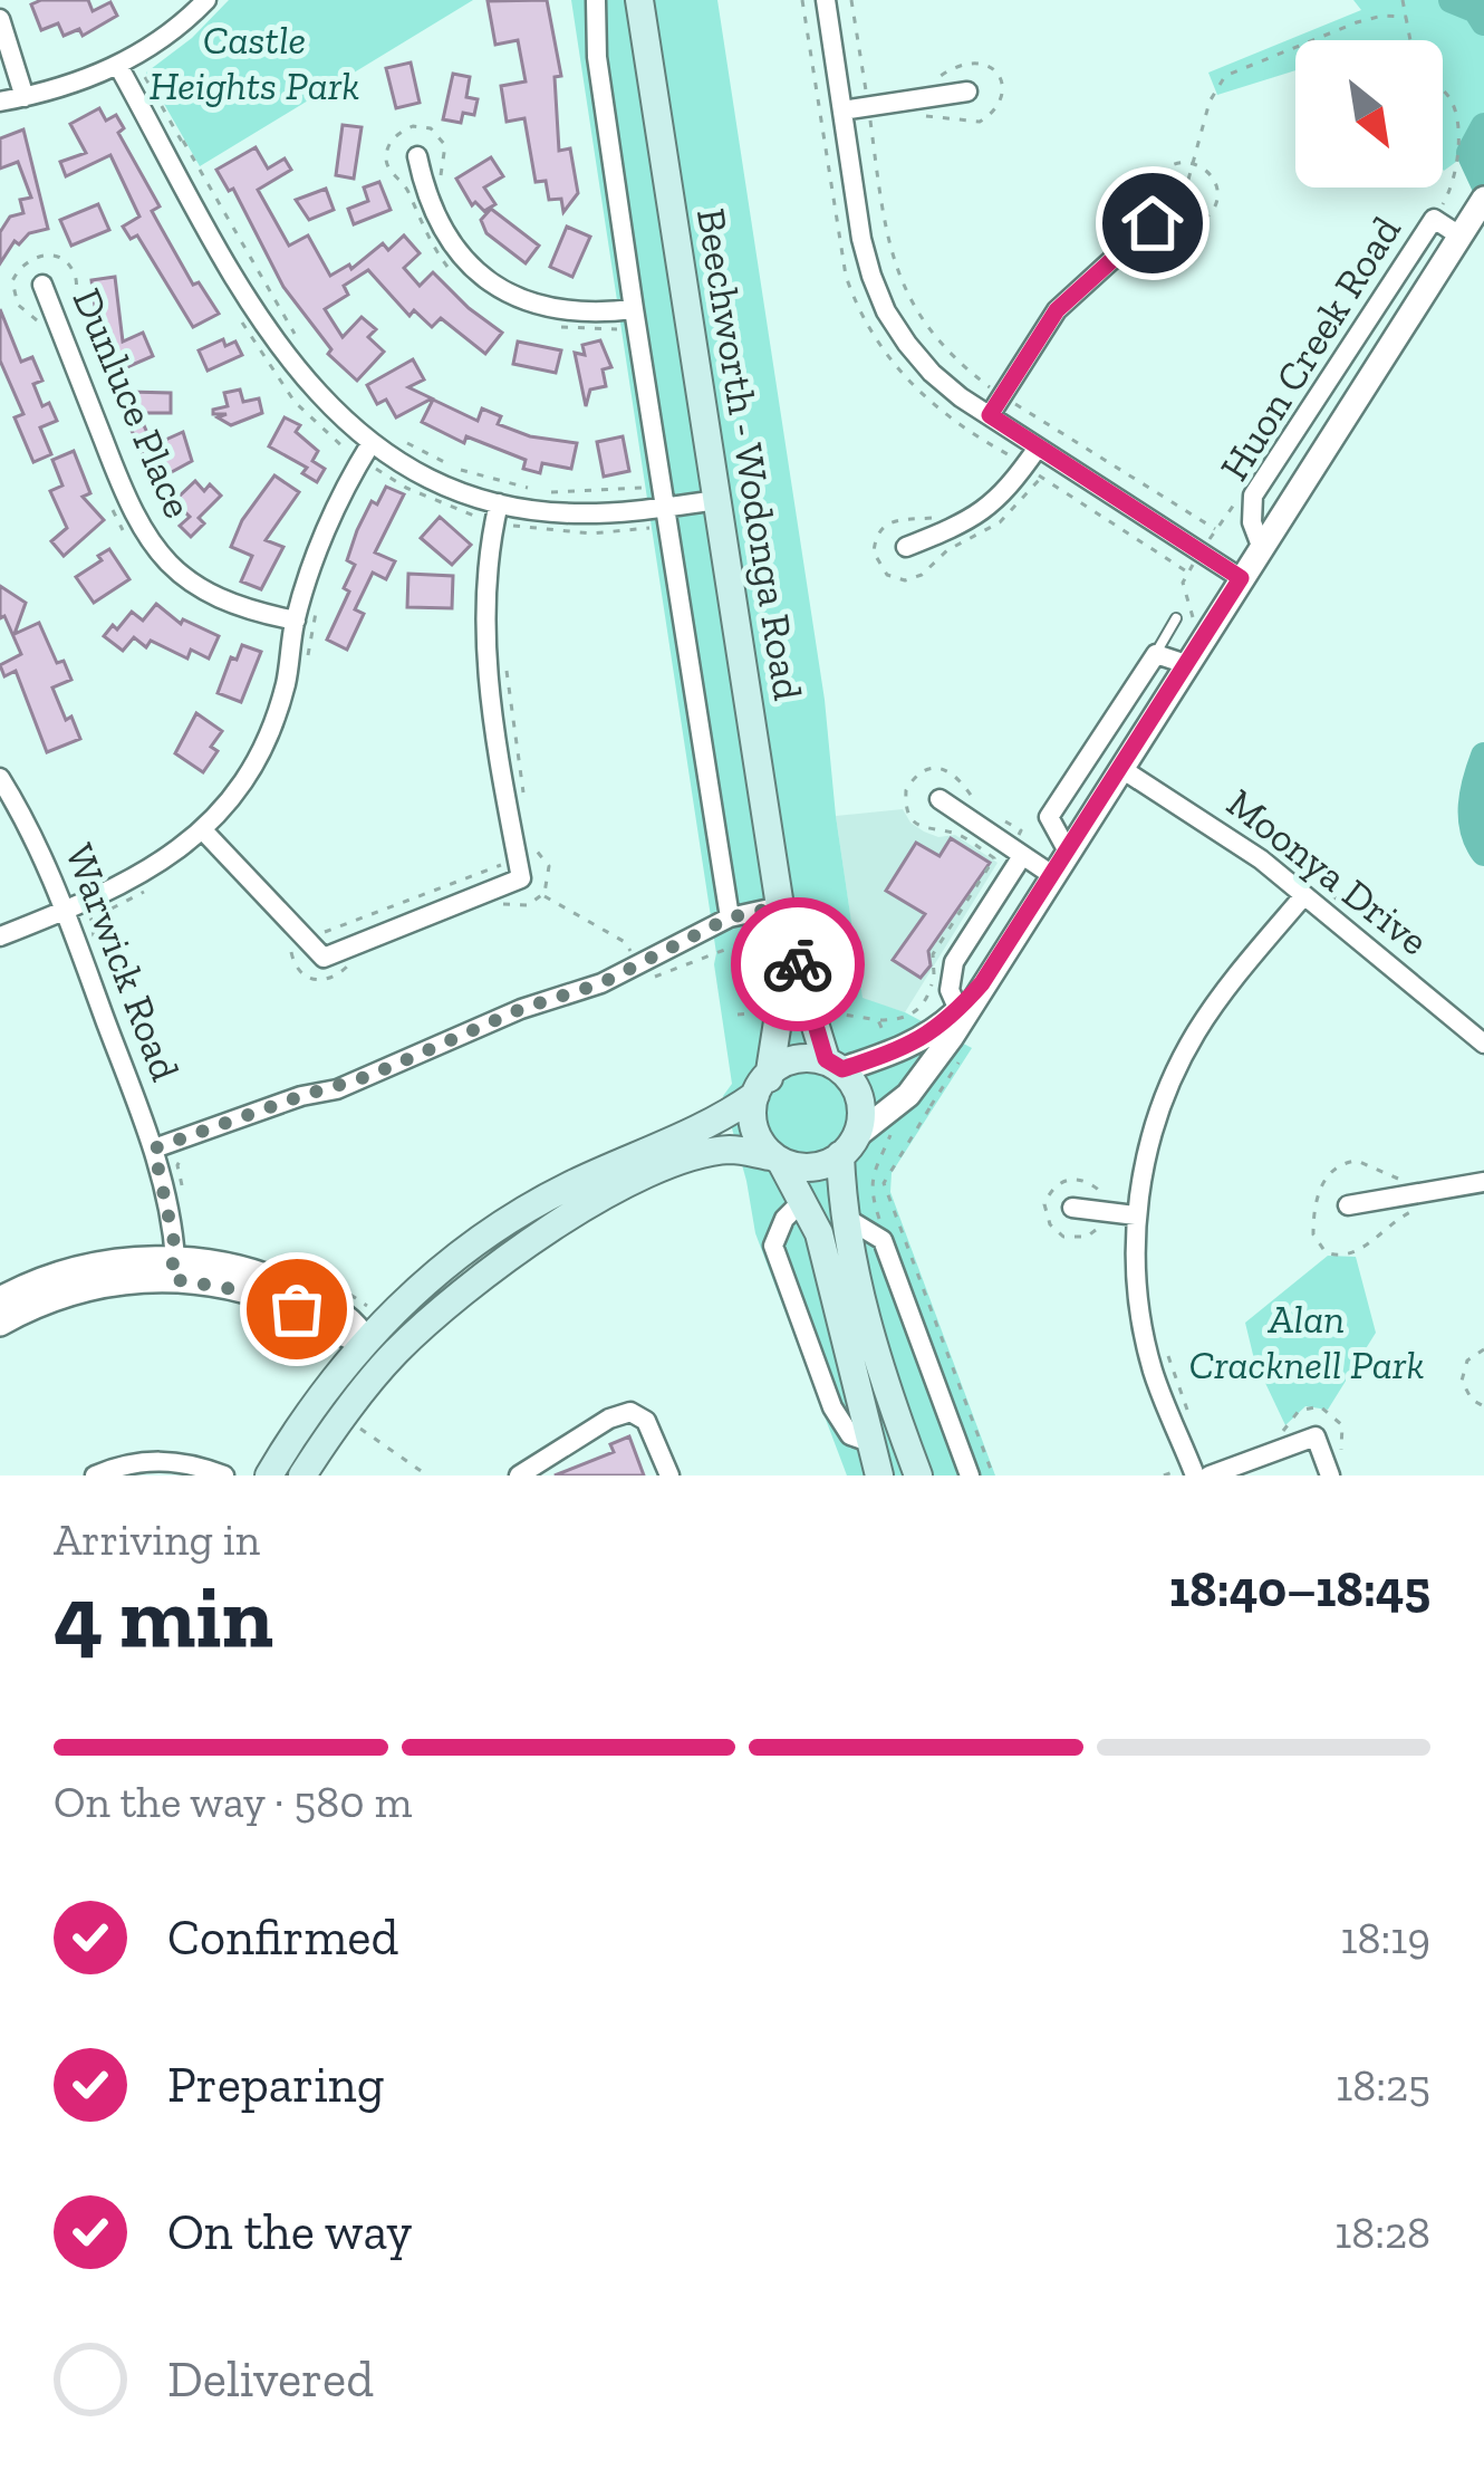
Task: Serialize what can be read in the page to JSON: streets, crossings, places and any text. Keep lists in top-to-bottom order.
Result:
{
  "streets": {
    "main road": ["Beechworth - Wodonga Road"],
    "street": [
      "Huon Creek Road",
      "Dunluce Place",
      "Moonya Drive",
      "Warwick Road"
    ]
  },
  "crossings": [
    ["Huon Creek Road", "Beechworth - Wodonga Road"],
    ["Huon Creek Road", "Moonya Drive"]
  ],
  "parks": ["Castle Heights Park", "Alan Cracknell Park"],
  "north": "bottom right",
  "page": {
    "heading": ["4 min", "Arriving in", "18:40–18:45"],
    "bar": "On the way · 580 m",
    "list": [
      ["Confirmed", "18:19"],
      ["Preparing", "18:25"],
      ["On the way", "18:28"],
      "Delivered"
    ]
  }
}
